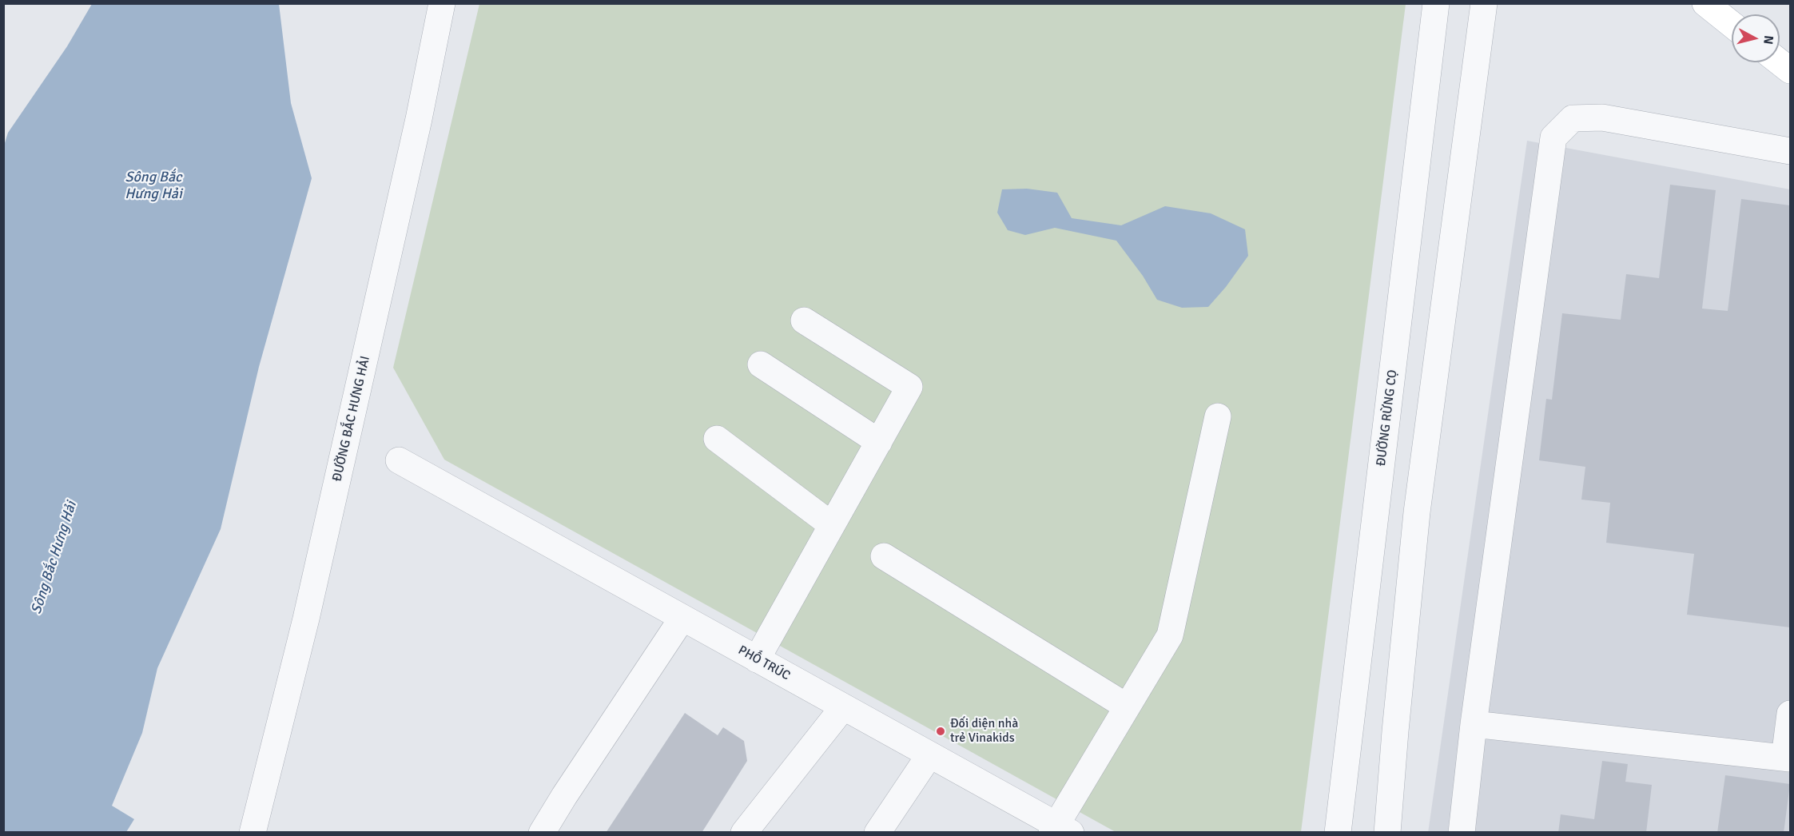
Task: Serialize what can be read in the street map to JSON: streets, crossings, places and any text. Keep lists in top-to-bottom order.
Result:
{
  "streets": {
    "street": ["ĐƯỜNG RỪNG CỌ", "ĐƯỜNG BẮC HƯNG HẢI", "PHỐ TRÚC"]
  },
  "water": ["Sông Bắc Hưng Hải"],
  "places": ["Đối diện nhà trẻ Vinakids"],
  "north": "right"
}
